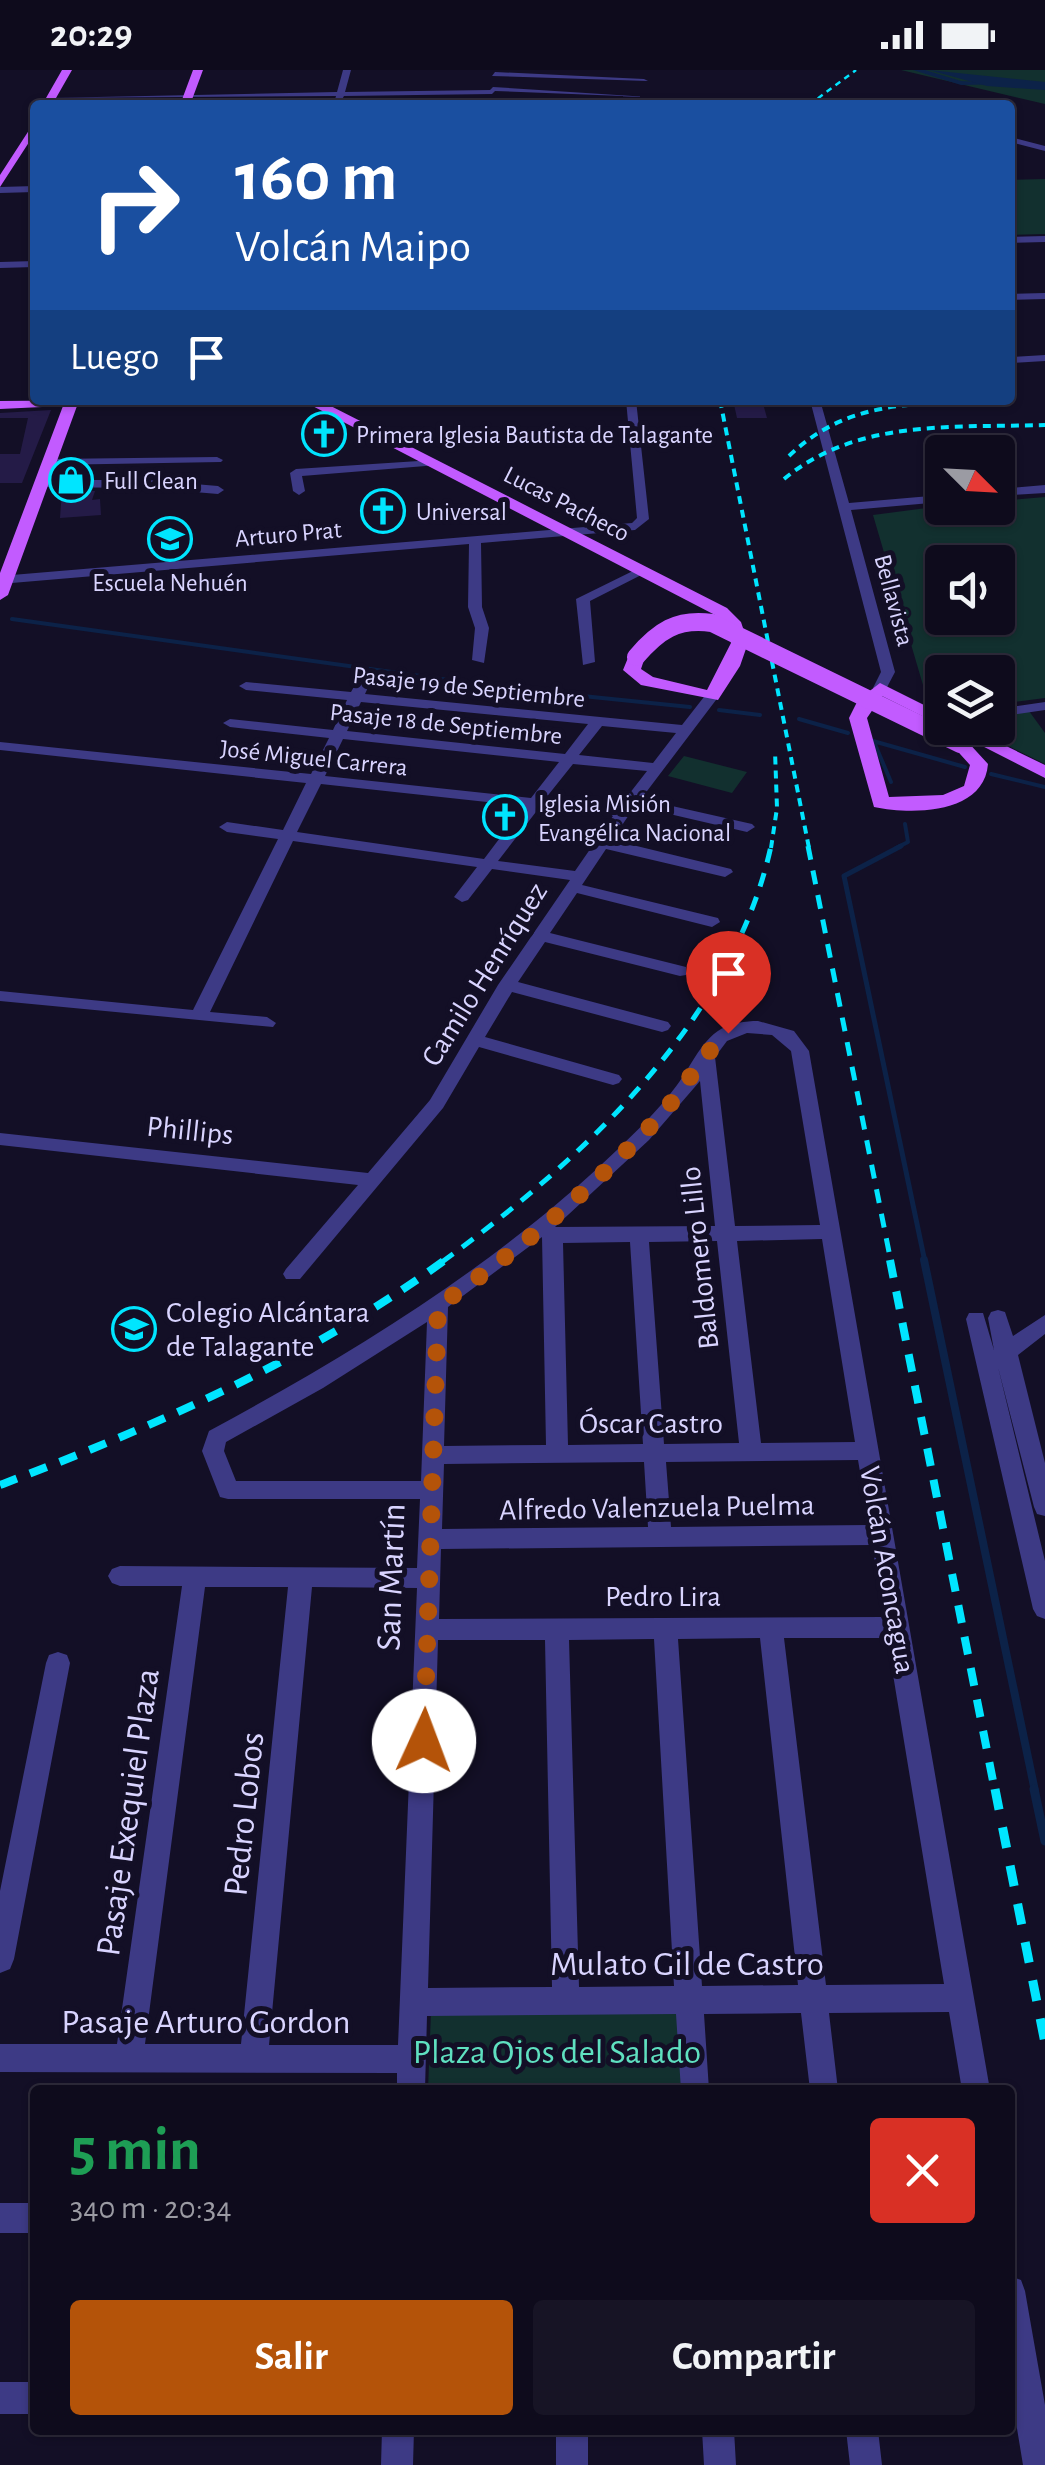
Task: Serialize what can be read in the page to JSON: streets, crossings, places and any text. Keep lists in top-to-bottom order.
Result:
{
  "streets": {
    "main road": ["Lucas Pacheco", "Bellavista"],
    "street": [
      "Arturo Prat",
      "Pasaje 19 de Septiembre",
      "Pasaje 18 de Septiembre",
      "José Miguel Carrera",
      "Camilo Henríquez",
      "Phillips",
      "Baldomero Lillo",
      "Óscar Castro",
      "Alfredo Valenzuela Puelma",
      "Volcán Aconcagua",
      "San Martín",
      "Pedro Lira",
      "Pasaje Exequiel Plaza",
      "Pedro Lobos",
      "Mulato Gil de Castro",
      "Pasaje Arturo Gordon"
    ]
  },
  "crossings": [
    ["Lucas Pacheco", "Arturo Prat"],
    ["Lucas Pacheco", "Camilo Henríquez"],
    ["Pasaje 19 de Septiembre", "Camilo Henríquez"],
    ["Pasaje 18 de Septiembre", "Camilo Henríquez"],
    ["José Miguel Carrera", "Camilo Henríquez"],
    ["Camilo Henríquez", "Phillips"],
    ["Baldomero Lillo", "Óscar Castro"],
    ["Baldomero Lillo", "Volcán Aconcagua"],
    ["Óscar Castro", "Volcán Aconcagua"],
    ["Óscar Castro", "San Martín"],
    ["Alfredo Valenzuela Puelma", "Volcán Aconcagua"],
    ["Alfredo Valenzuela Puelma", "San Martín"],
    ["Volcán Aconcagua", "Pedro Lira"],
    ["Volcán Aconcagua", "Mulato Gil de Castro"],
    ["San Martín", "Pedro Lira"],
    ["San Martín", "Mulato Gil de Castro"],
    ["San Martín", "Pasaje Arturo Gordon"],
    ["Pasaje Exequiel Plaza", "Pasaje Arturo Gordon"],
    ["Pedro Lobos", "Pasaje Arturo Gordon"]
  ],
  "parks": ["Plaza Ojos del Salado"],
  "places": {
    "church": ["Primera Iglesia Bautista de Talagante", "Universal", "Iglesia Misión Evangélica Nacional"],
    "shop": ["Full Clean"],
    "school or university": ["Escuela Nehuén", "Colegio Alcántara de Talagante"]
  },
  "north": "bottom right",
  "page": {
    "status": "20:29",
    "turn": ["160 m", "Volcán Maipo"],
    "then": "Luego",
    "heading": ["5 min", "340 m · 20:34"],
    "buttons": ["Salir", "Compartir"]
  }
}
